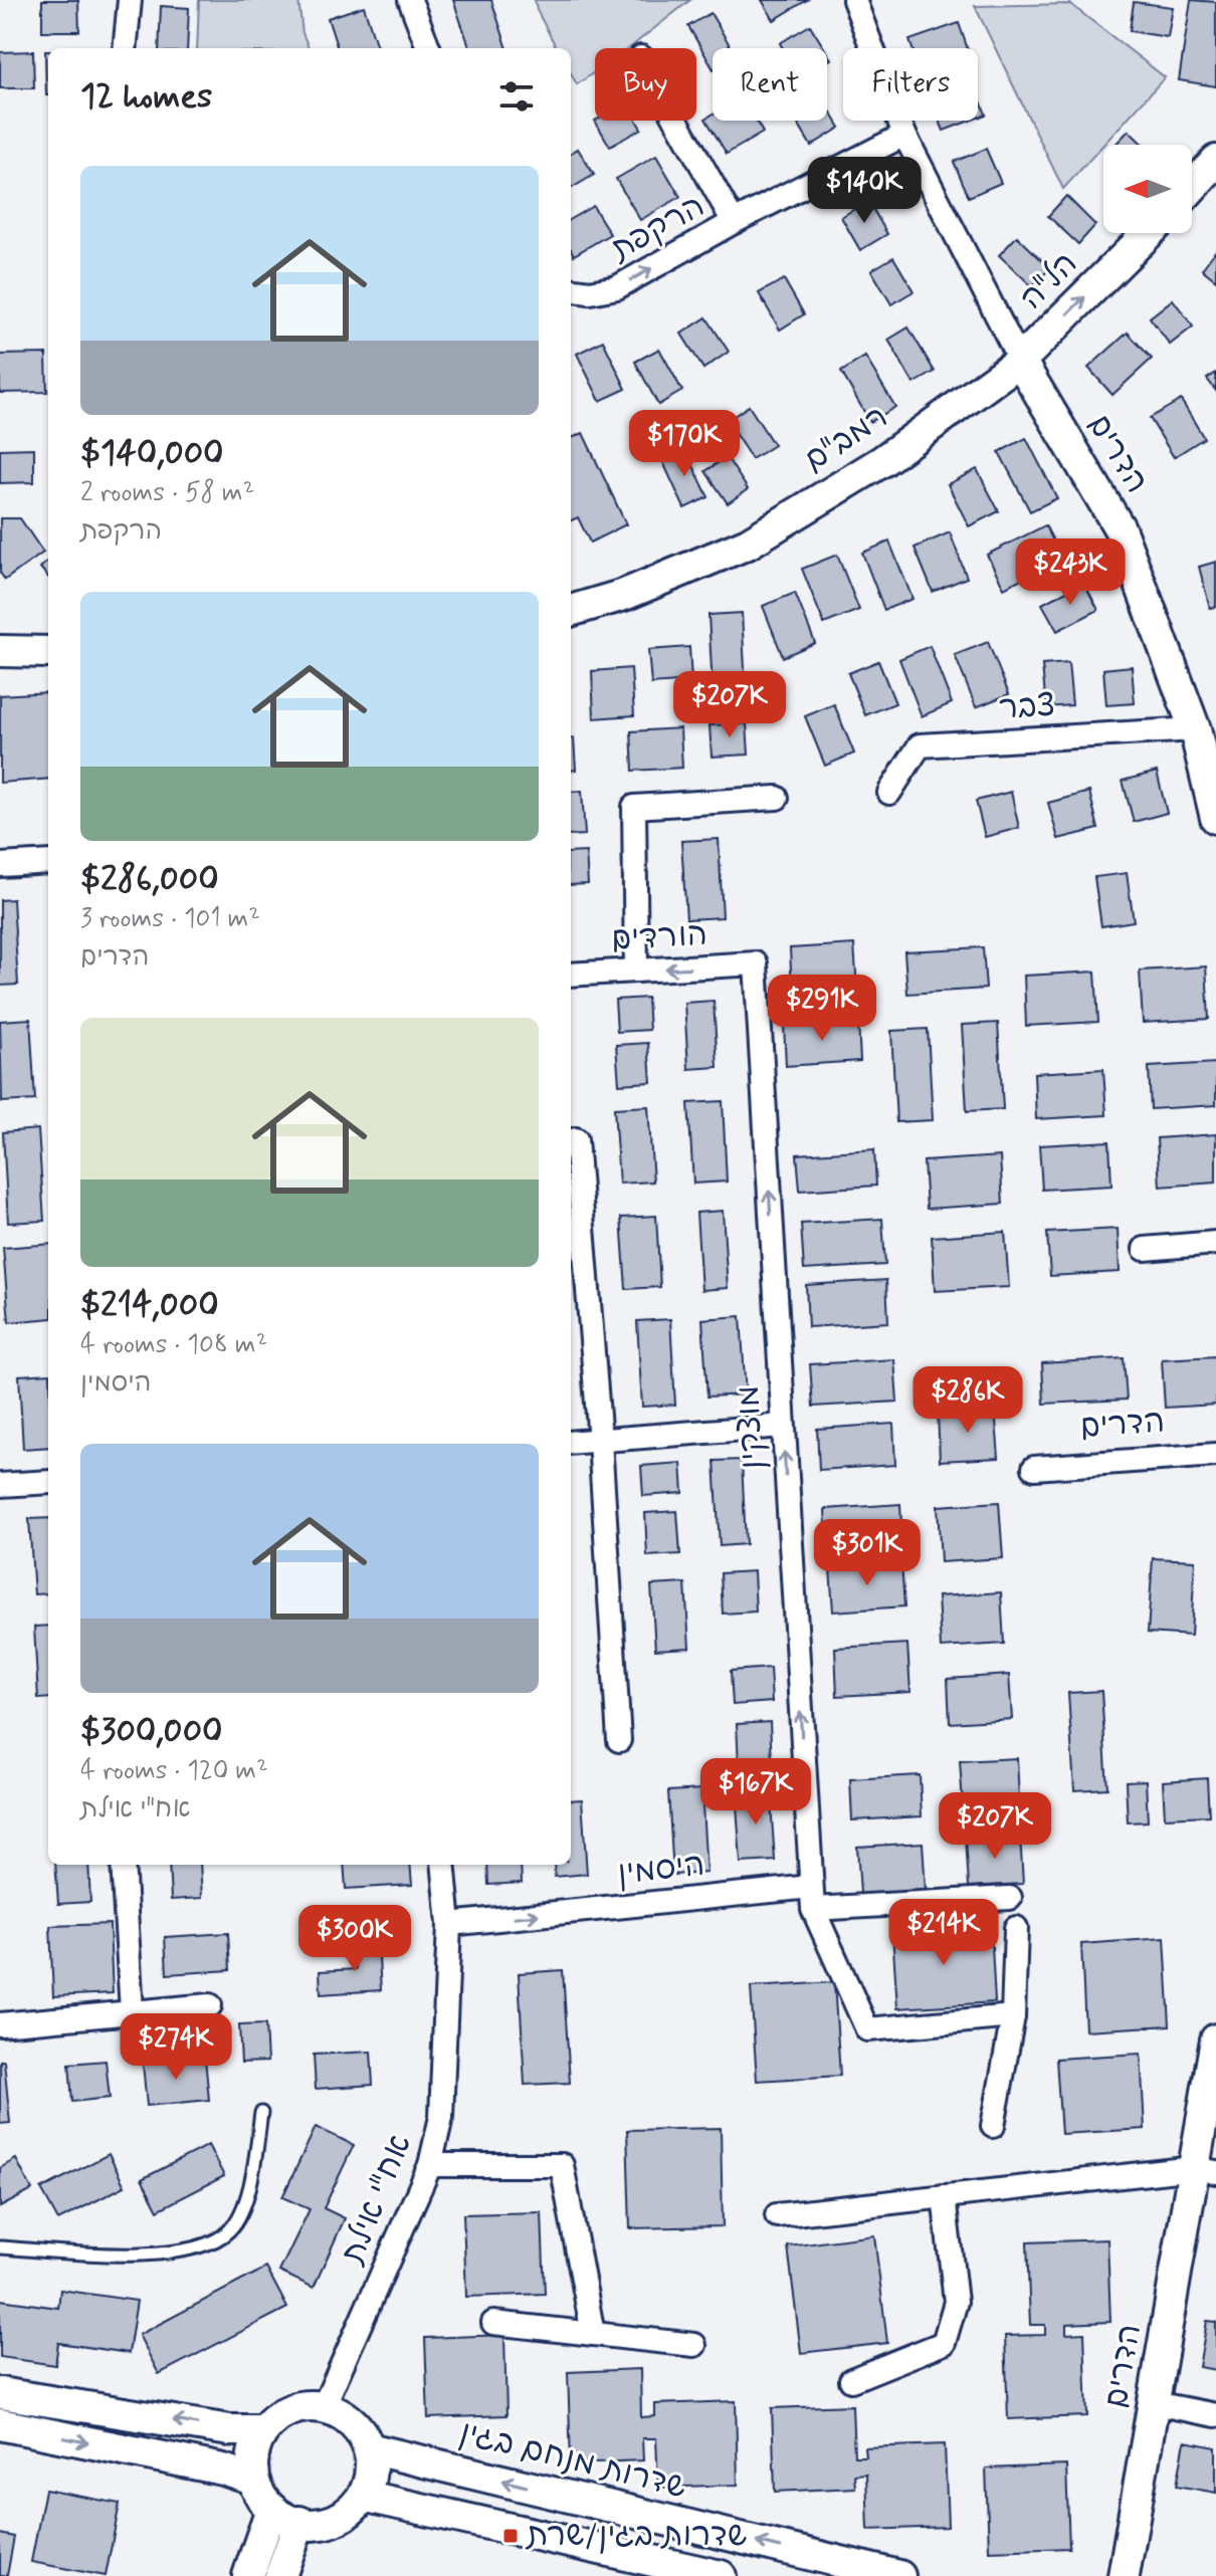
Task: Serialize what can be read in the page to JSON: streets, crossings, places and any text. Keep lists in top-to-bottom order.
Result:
{
  "streets": {
    "street": [
      "הרקפת",
      "הל\"ה",
      "רמב\"ם",
      "הדרים",
      "צבר",
      "הורדים",
      "מוצקין",
      "היסמין",
      "אח\"י אילת",
      "שדרות מנחם בגין"
    ]
  },
  "crossings": [
    ["הל\"ה", "רמב\"ם"],
    ["הל\"ה", "הדרים"],
    ["רמב\"ם", "הדרים"],
    ["הדרים", "צבר"],
    ["הורדים", "מוצקין"],
    ["מוצקין", "היסמין"],
    ["היסמין", "אח\"י אילת"],
    ["אח\"י אילת", "שדרות מנחם בגין"]
  ],
  "one_way": [
    "הרקפת",
    "הל\"ה",
    "הורדים",
    "היסמין"
  ],
  "places": {
    "transit": ["שדרות בגין/שרת"]
  },
  "north": "left",
  "page": {
    "chip": ["Buy", "Rent", "Filters"],
    "heading": "12 homes",
    "list": [
      {
        "name": "$140,000",
        "note": "2 rooms · 58 m² · הרקפת"
      },
      {
        "name": "$286,000",
        "note": "3 rooms · 101 m² · הדרים"
      },
      {
        "name": "$214,000",
        "note": "4 rooms · 108 m² · היסמין"
      },
      {
        "name": "$300,000",
        "note": "4 rooms · 120 m² · אח\"י אילת"
      }
    ],
    "price": [
      "$140K",
      "$170K",
      "$243K",
      "$207K",
      "$291K",
      "$286K",
      "$301K",
      "$167K",
      "$207K",
      "$214K",
      "$300K",
      "$274K"
    ]
  }
}
